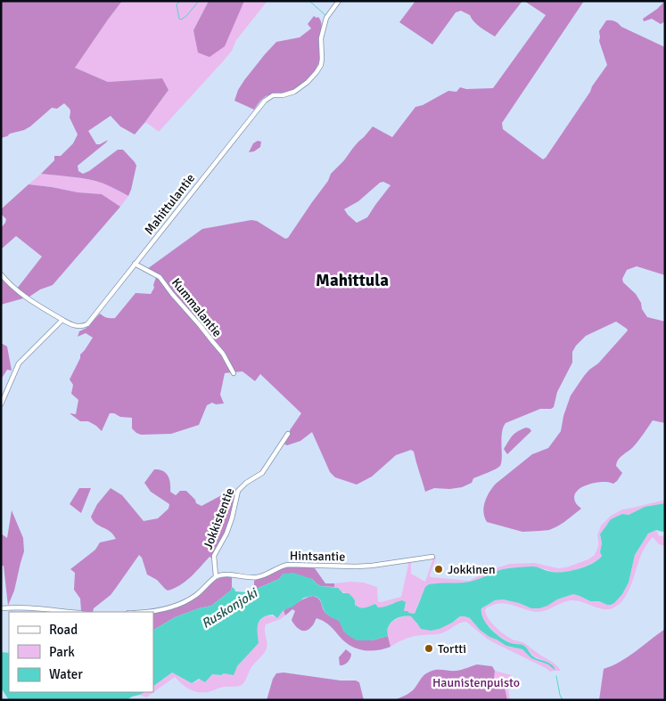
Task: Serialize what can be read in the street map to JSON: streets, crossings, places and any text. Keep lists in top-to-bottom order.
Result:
{
  "streets": {
    "street": [
      "Mahittulantie",
      "Kummalantie",
      "Jokkistentie",
      "Hintsantie"
    ]
  },
  "crossings": [
    ["Mahittulantie", "Kummalantie"],
    ["Jokkistentie", "Hintsantie"]
  ],
  "districts": ["Mahittula"],
  "water": ["Ruskonjoki"],
  "parks": ["Haunistenpuisto"],
  "places": ["Jokkinen", "Tortti"],
  "legend": ["Road", "Park", "Water"]
}
